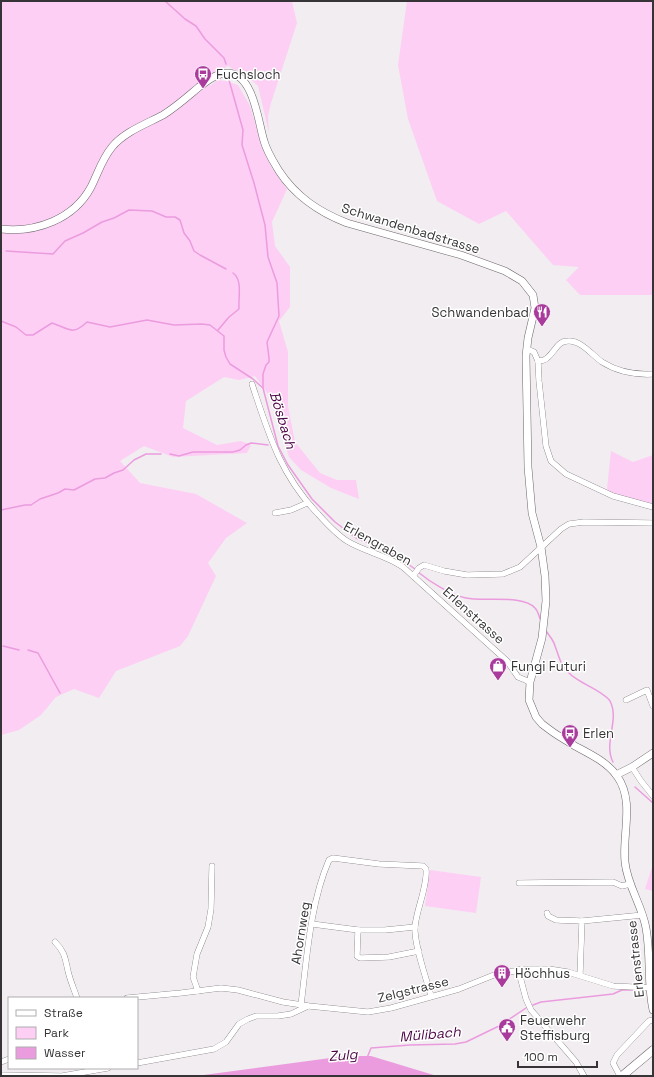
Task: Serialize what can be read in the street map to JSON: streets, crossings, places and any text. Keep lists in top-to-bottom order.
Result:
{
  "streets": {
    "street": [
      "Schwandenbadstrasse",
      "Erlengraben",
      "Erlenstrasse",
      "Ahornweg",
      "Zelgstrasse"
    ]
  },
  "crossings": [
    ["Schwandenbadstrasse", "Erlenstrasse"],
    ["Erlengraben", "Erlenstrasse"],
    ["Erlenstrasse", "Zelgstrasse"],
    ["Ahornweg", "Zelgstrasse"]
  ],
  "water": ["Bösbach", "Mülibach", "Zulg"],
  "places": {
    "bus stop": ["Fuchsloch", "Erlen"],
    "restaurant": ["Schwandenbad"],
    "shop": ["Fungi Futuri"],
    "building": ["Höchhus"],
    "public building": ["Feuerwehr Steffisburg"]
  },
  "legend": ["Straße", "Park", "Wasser"],
  "scale_bar": "100 m"
}
